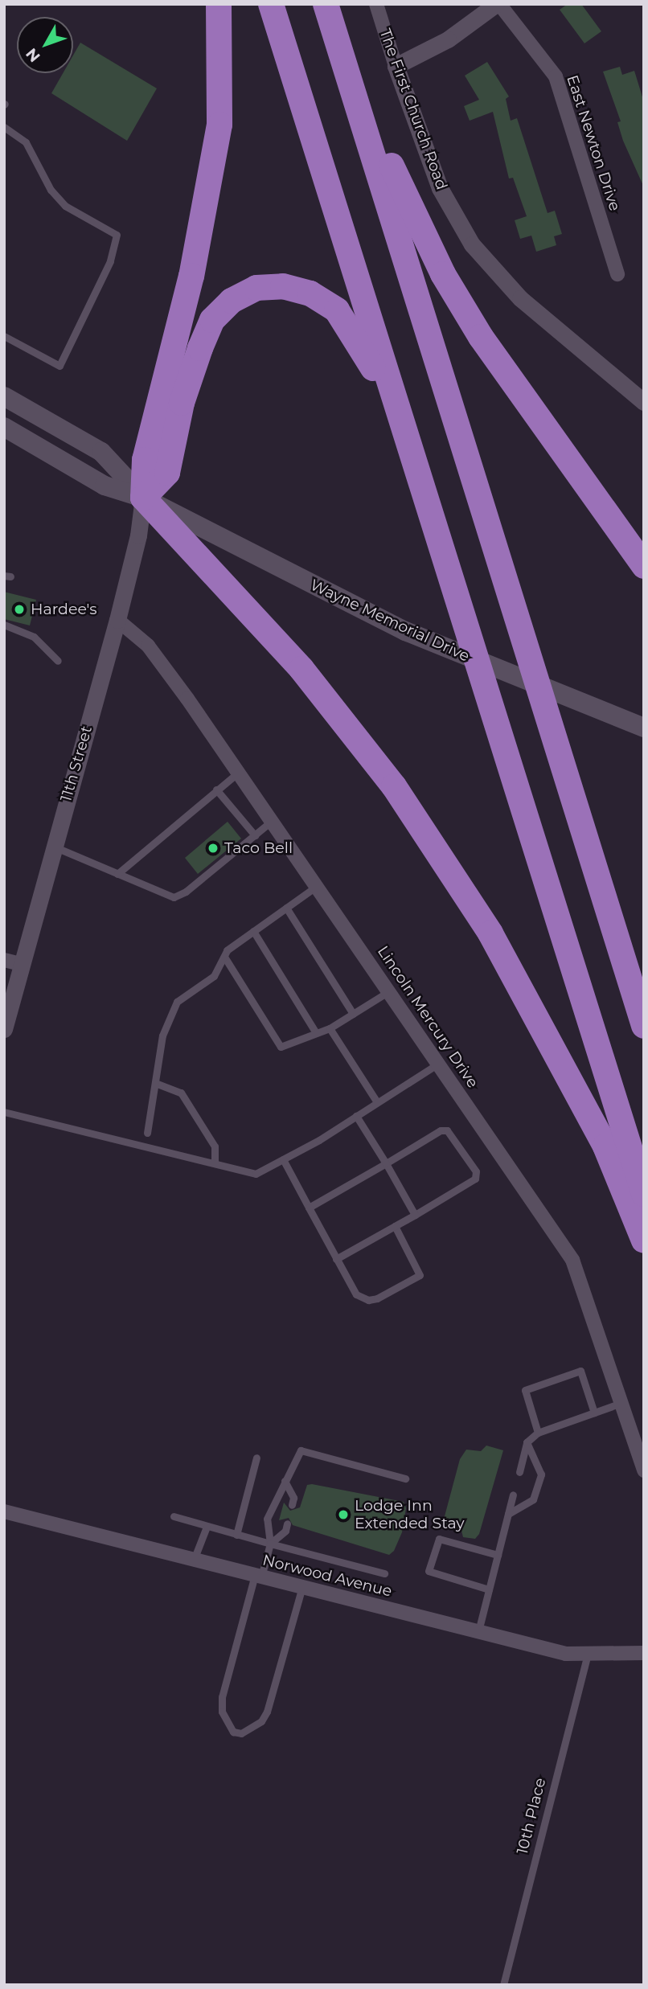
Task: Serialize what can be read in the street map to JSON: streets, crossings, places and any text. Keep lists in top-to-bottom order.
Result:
{
  "streets": {
    "main road": ["Wayne Memorial Drive"],
    "street": [
      "The First Church Road",
      "East Newton Drive",
      "11th Street",
      "Lincoln Mercury Drive",
      "Norwood Avenue"
    ],
    "lane": ["10th Place"]
  },
  "crossings": [
    ["Wayne Memorial Drive", "11th Street"],
    ["11th Street", "Lincoln Mercury Drive"],
    ["Norwood Avenue", "10th Place"]
  ],
  "places": ["Hardee's", "Taco Bell", "Lodge Inn Extended Stay"],
  "north": "bottom left"
}
